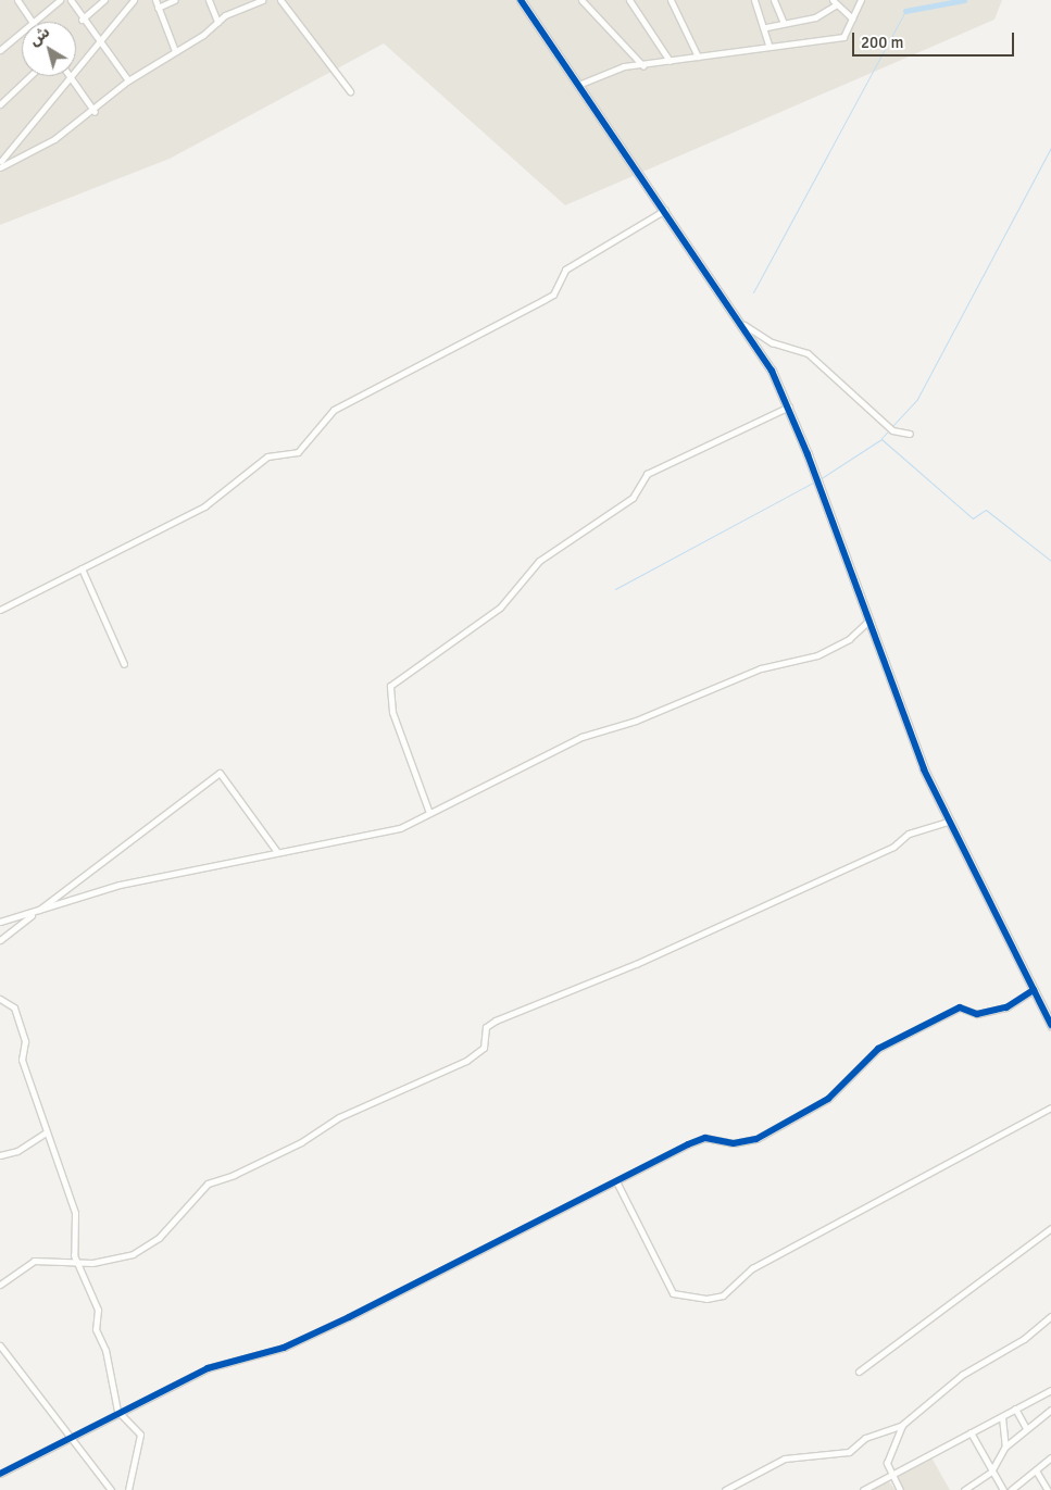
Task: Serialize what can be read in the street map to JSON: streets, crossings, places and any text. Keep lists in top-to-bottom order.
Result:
{
  "scale_bar": "200 m",
  "north": "top left"
}
